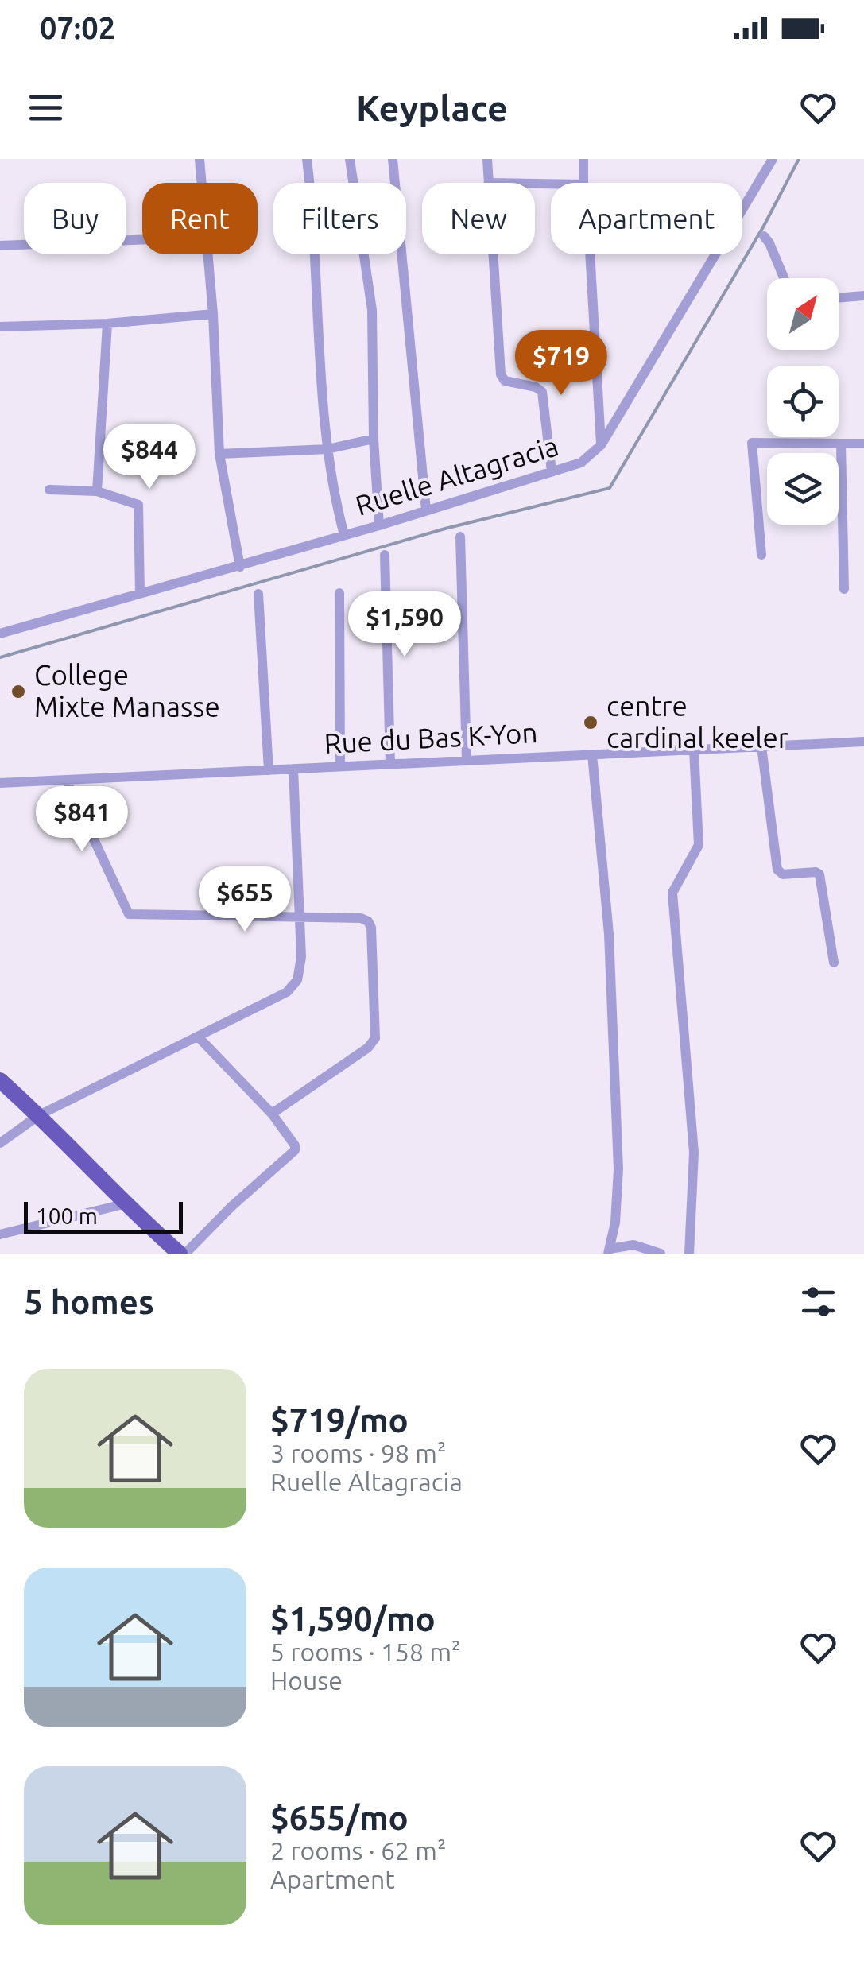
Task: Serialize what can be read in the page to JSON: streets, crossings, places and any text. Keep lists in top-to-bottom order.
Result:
{
  "streets": {
    "street": ["Ruelle Altagracia", "Rue du Bas K-Yon"]
  },
  "places": ["College Mixte Manasse", "centre cardinal keeler"],
  "scale_bar": "100 m",
  "north": "top right",
  "page": {
    "status": "07:02",
    "header": "Keyplace",
    "chip": [
      "Buy",
      "Rent",
      "Filters",
      "New",
      "Apartment"
    ],
    "price": [
      "$719",
      "$844",
      "$1,590",
      "$841",
      "$655"
    ],
    "scale": "100 m",
    "heading": "5 homes",
    "list": [
      {
        "name": "$719/mo",
        "note": "3 rooms · 98 m² · Ruelle Altagracia"
      },
      {
        "name": "$1,590/mo",
        "note": "5 rooms · 158 m² · House"
      },
      {
        "name": "$655/mo",
        "note": "2 rooms · 62 m² · Apartment"
      }
    ]
  }
}
